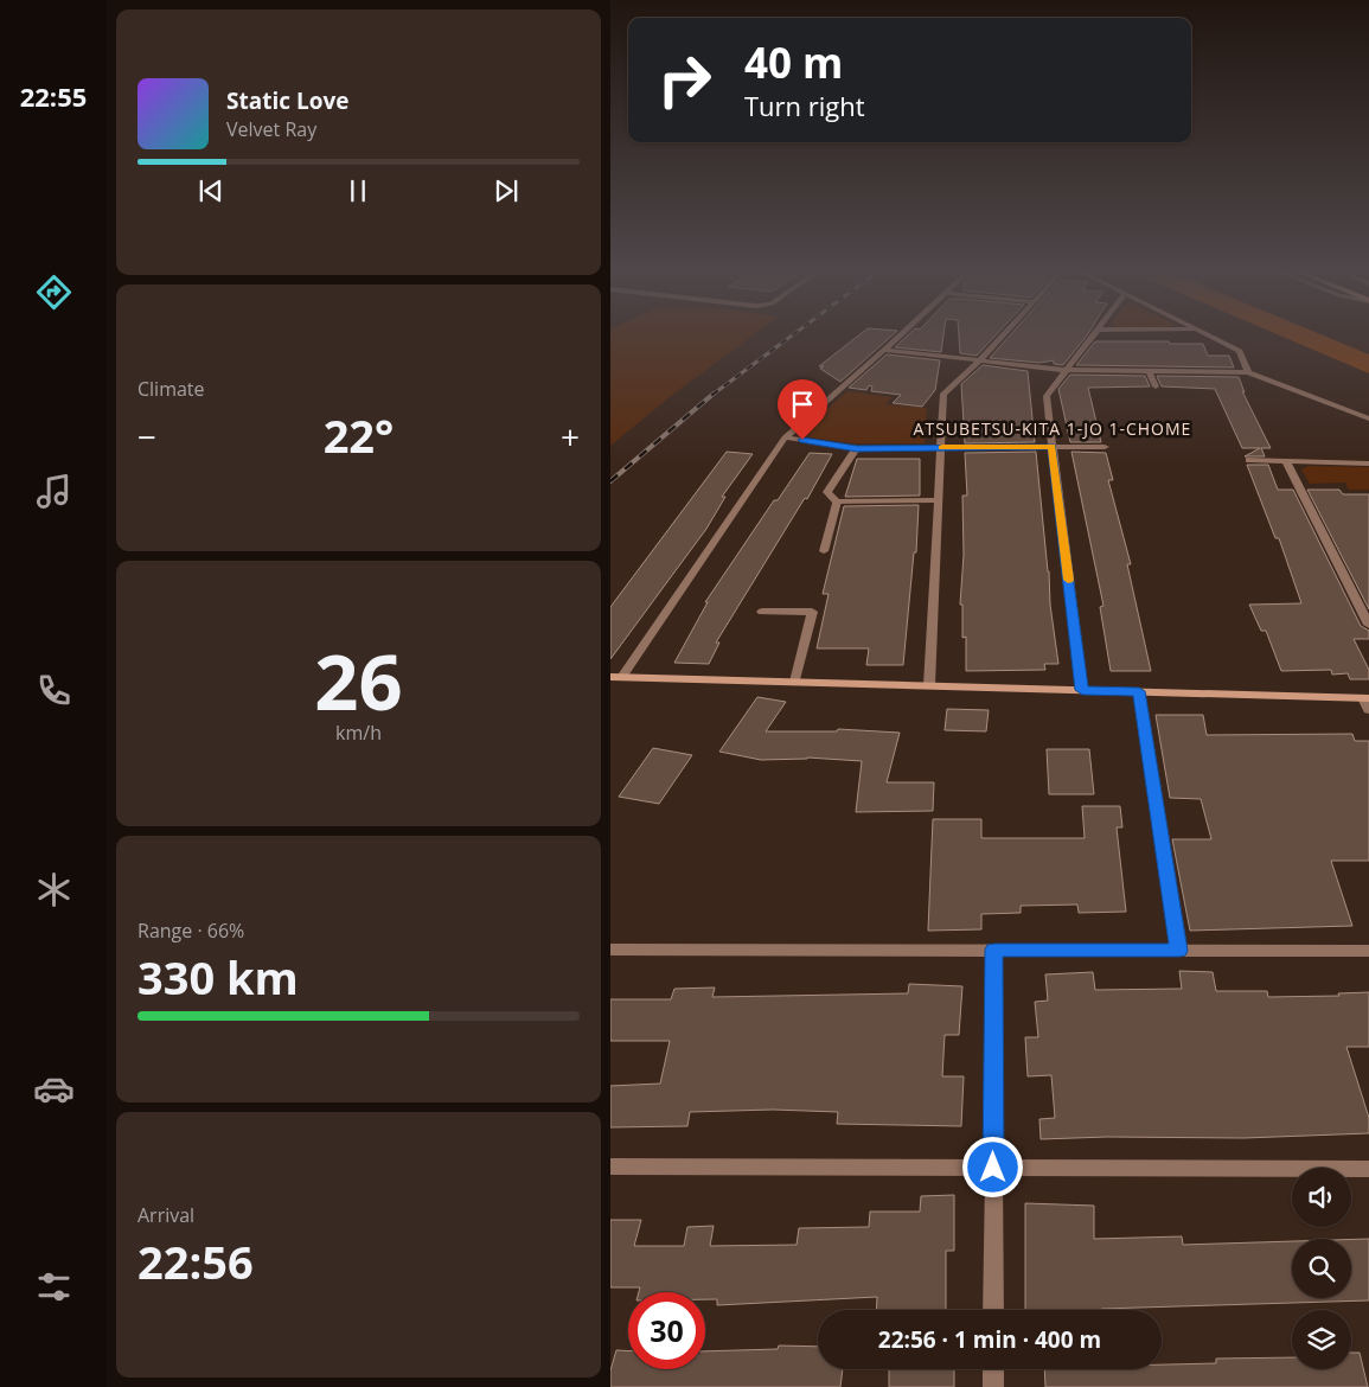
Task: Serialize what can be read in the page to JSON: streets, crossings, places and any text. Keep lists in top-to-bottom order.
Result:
{
  "districts": ["ATSUBETSU-KITA 1-JO 1-CHOME"],
  "page": {
    "tabs": "22:55",
    "turn": ["40 m", "Turn right"],
    "song": ["Static Love", "Velvet Ray"],
    "tile": [
      "Climate",
      ["26", "km/h"],
      ["Range · 66%", "330 km"],
      ["Arrival", "22:56"]
    ],
    "heat": ["−", "22°", "+"],
    "limit": "30",
    "trip": "22:56 · 1 min · 400 m"
  }
}
